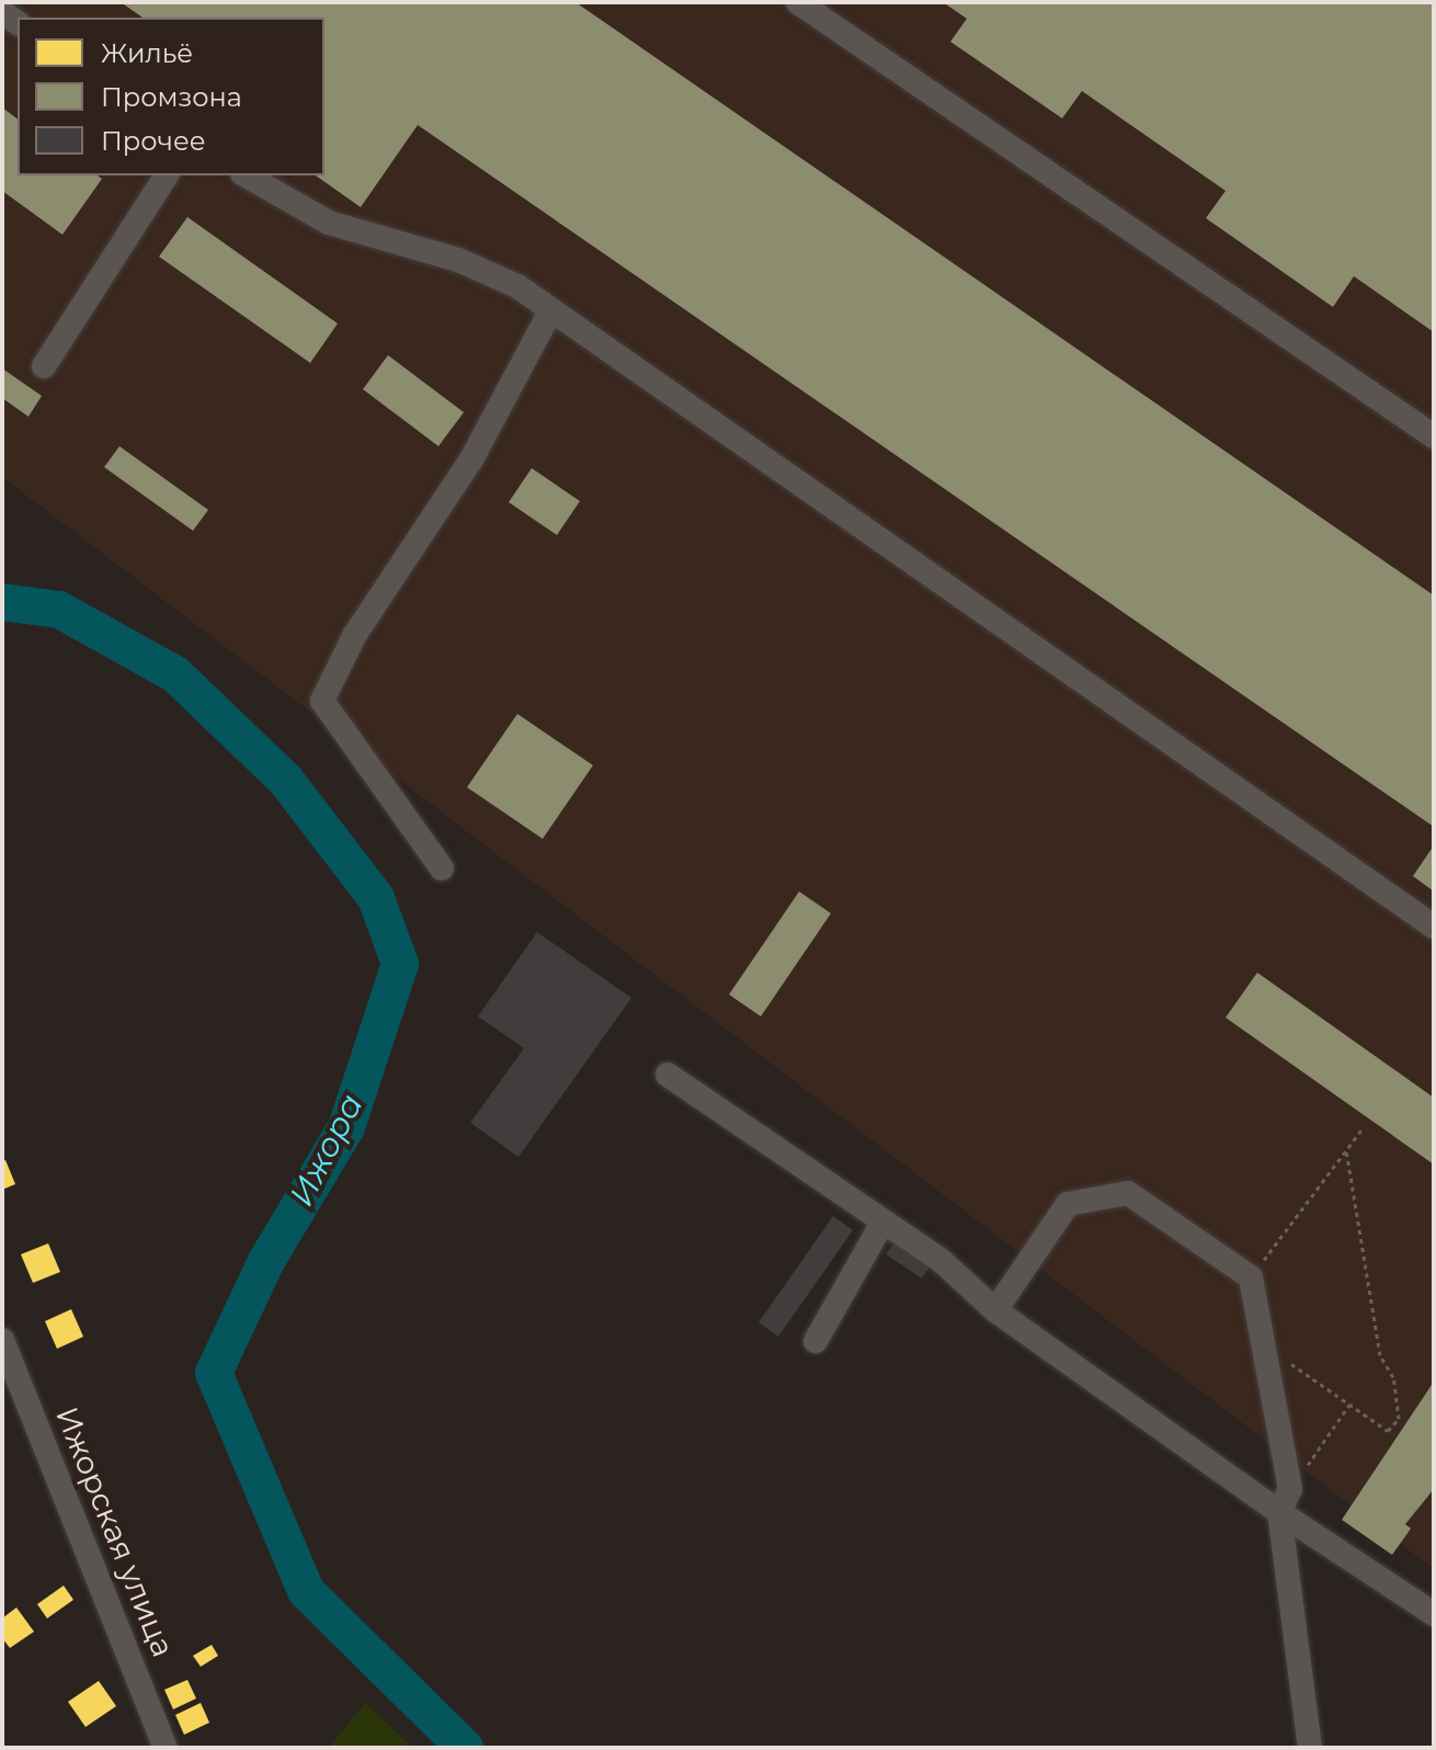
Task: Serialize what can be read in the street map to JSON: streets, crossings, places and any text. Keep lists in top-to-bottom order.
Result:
{
  "streets": {
    "street": ["Ижорская улица"]
  },
  "water": ["Ижора"],
  "legend": ["Жильё", "Промзона", "Прочее"]
}
